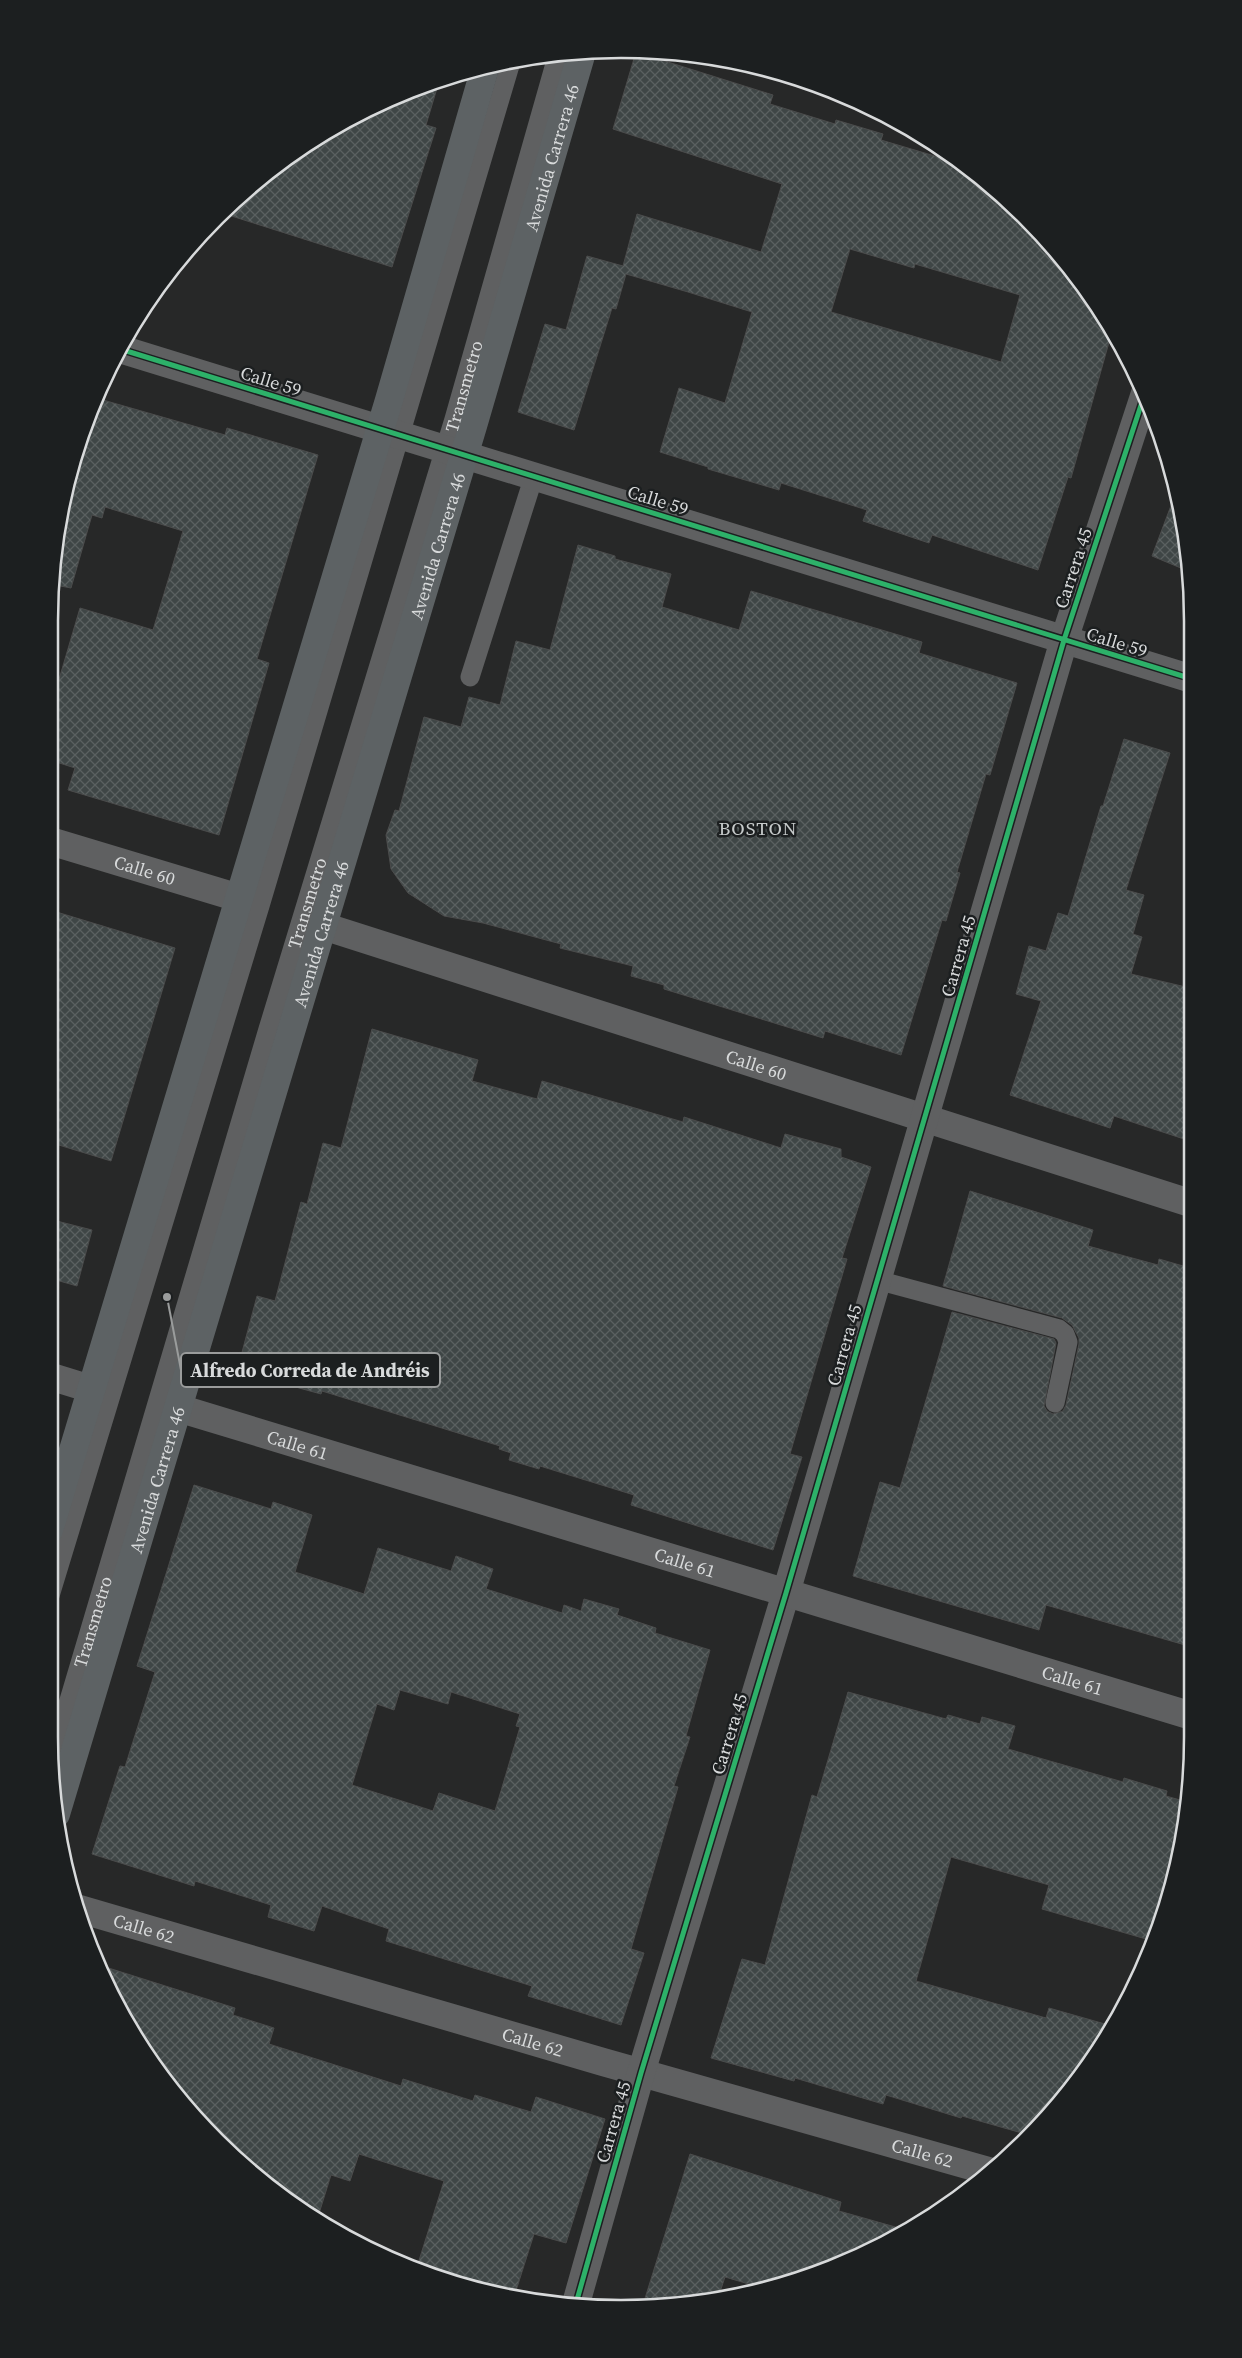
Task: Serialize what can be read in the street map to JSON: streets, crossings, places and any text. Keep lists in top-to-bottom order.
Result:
{
  "streets": {
    "main road": ["Avenida Carrera 46"],
    "street": [
      "Calle 59",
      "Carrera 45",
      "Calle 60",
      "Calle 61",
      "Calle 62"
    ],
    "lane": ["Transmetro"]
  },
  "crossings": [
    ["Avenida Carrera 46", "Calle 59"],
    ["Avenida Carrera 46", "Transmetro"],
    ["Avenida Carrera 46", "Calle 60"],
    ["Avenida Carrera 46", "Calle 61"],
    ["Calle 59", "Transmetro"],
    ["Calle 59", "Carrera 45"],
    ["Carrera 45", "Calle 60"],
    ["Carrera 45", "Calle 61"],
    ["Carrera 45", "Calle 62"]
  ],
  "districts": ["BOSTON"],
  "places": ["Alfredo Correda de Andréis"]
}
